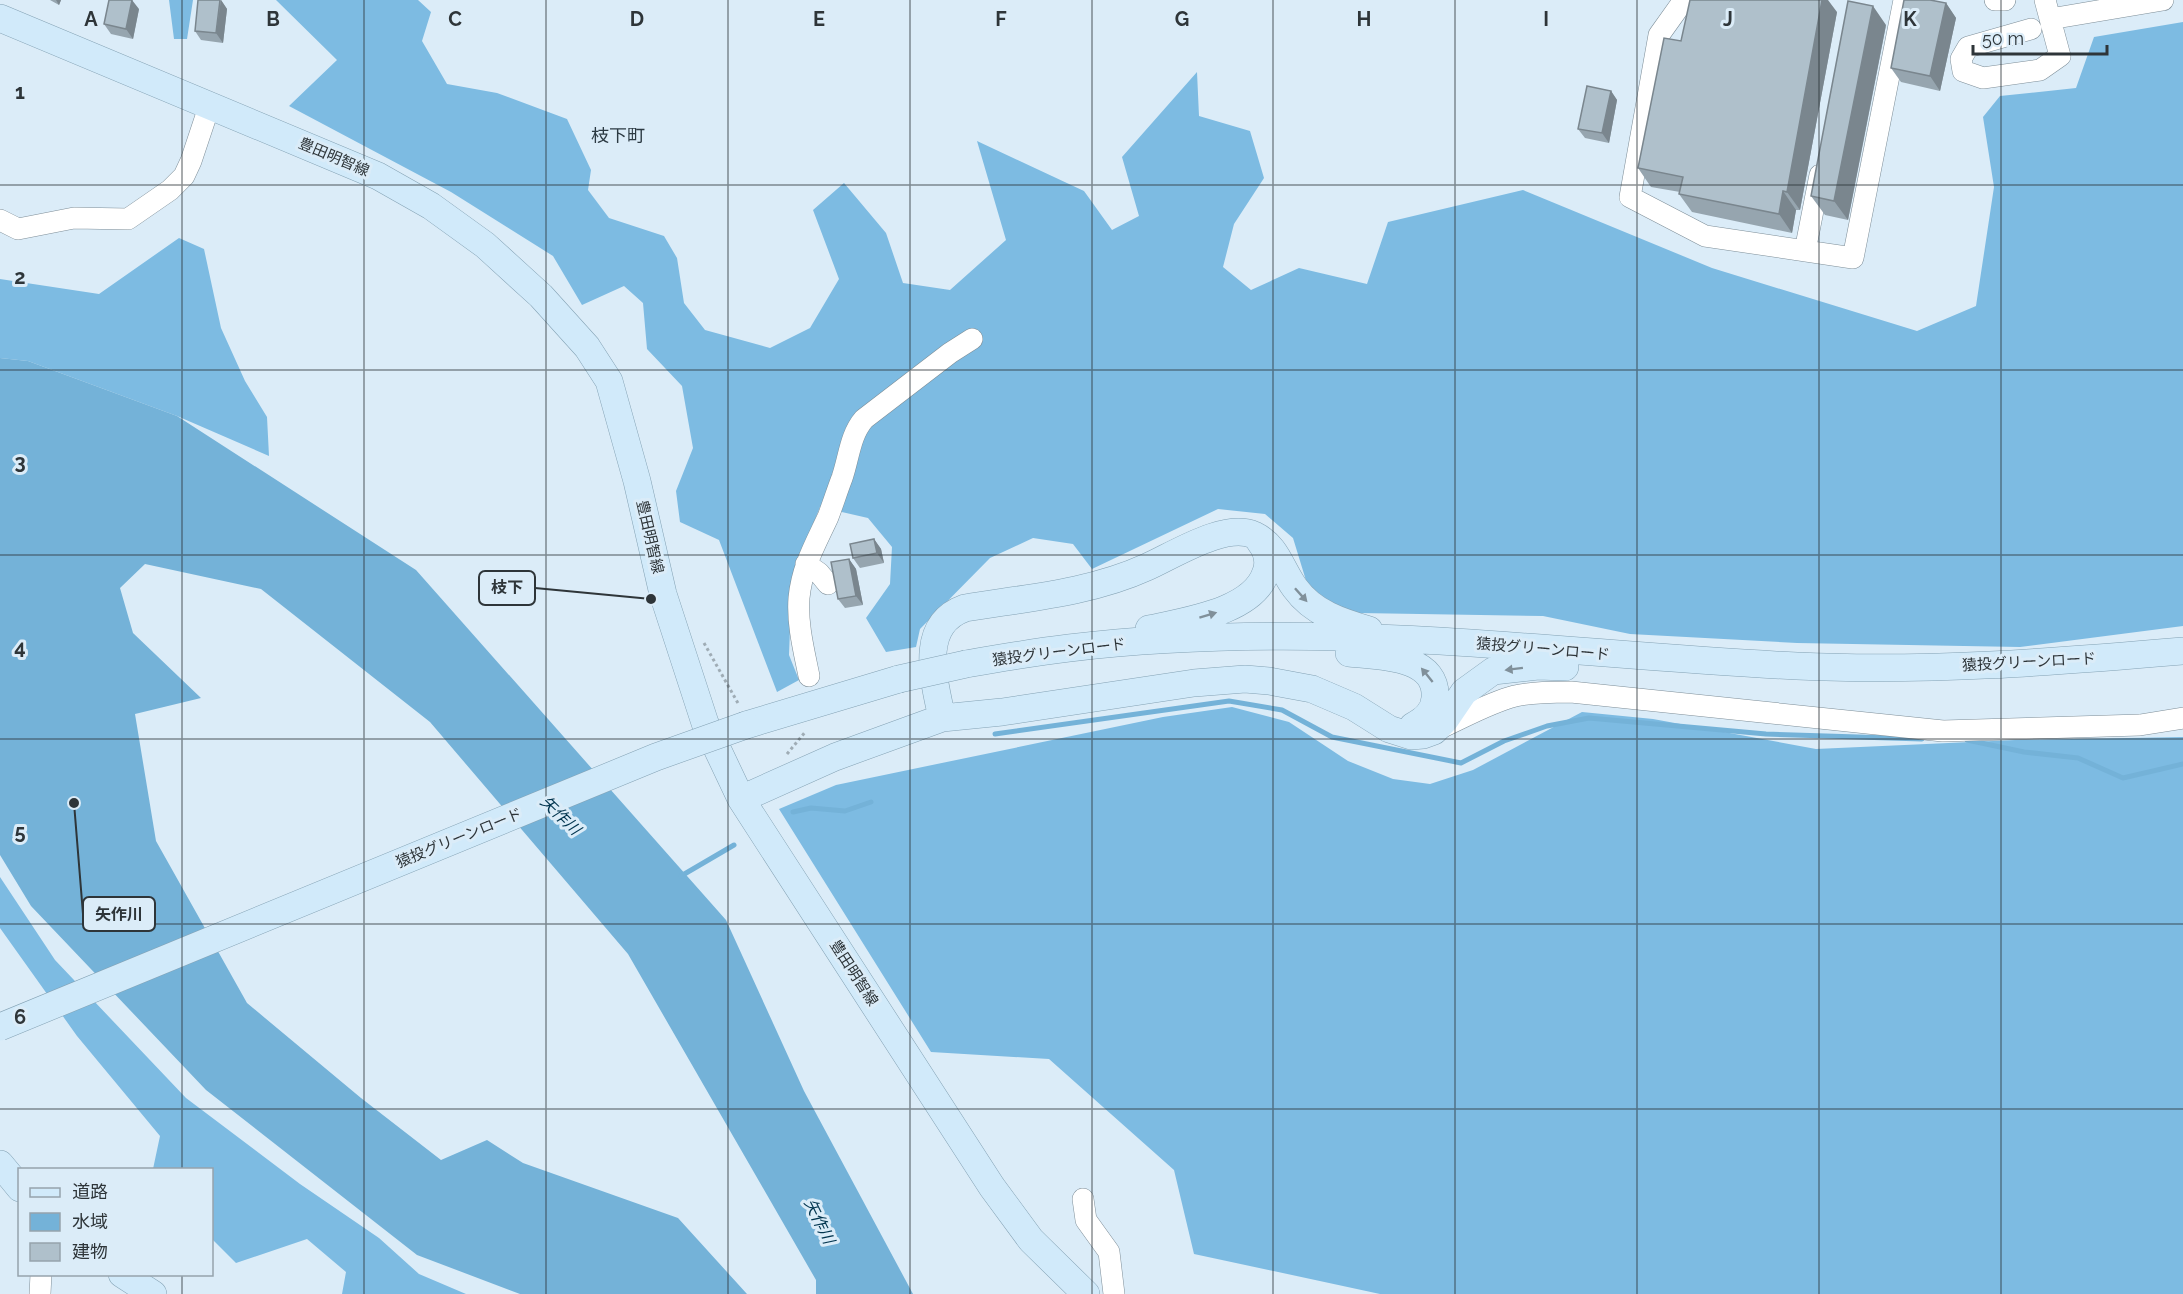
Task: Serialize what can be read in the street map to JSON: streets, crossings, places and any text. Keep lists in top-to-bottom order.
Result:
{
  "streets": {
    "main road": ["豊田明智線", "猿投グリーンロード"]
  },
  "districts": ["枝下町"],
  "water": ["矢作川"],
  "places": ["枝下", "矢作川"],
  "legend": ["道路", "水域", "建物"],
  "scale_bar": "50 m",
  "grid": {
    "columns": [
      "A",
      "B",
      "C",
      "D",
      "E",
      "F",
      "G",
      "H",
      "I",
      "J",
      "K"
    ],
    "rows": [
      "1",
      "2",
      "3",
      "4",
      "5",
      "6"
    ]
  }
}
